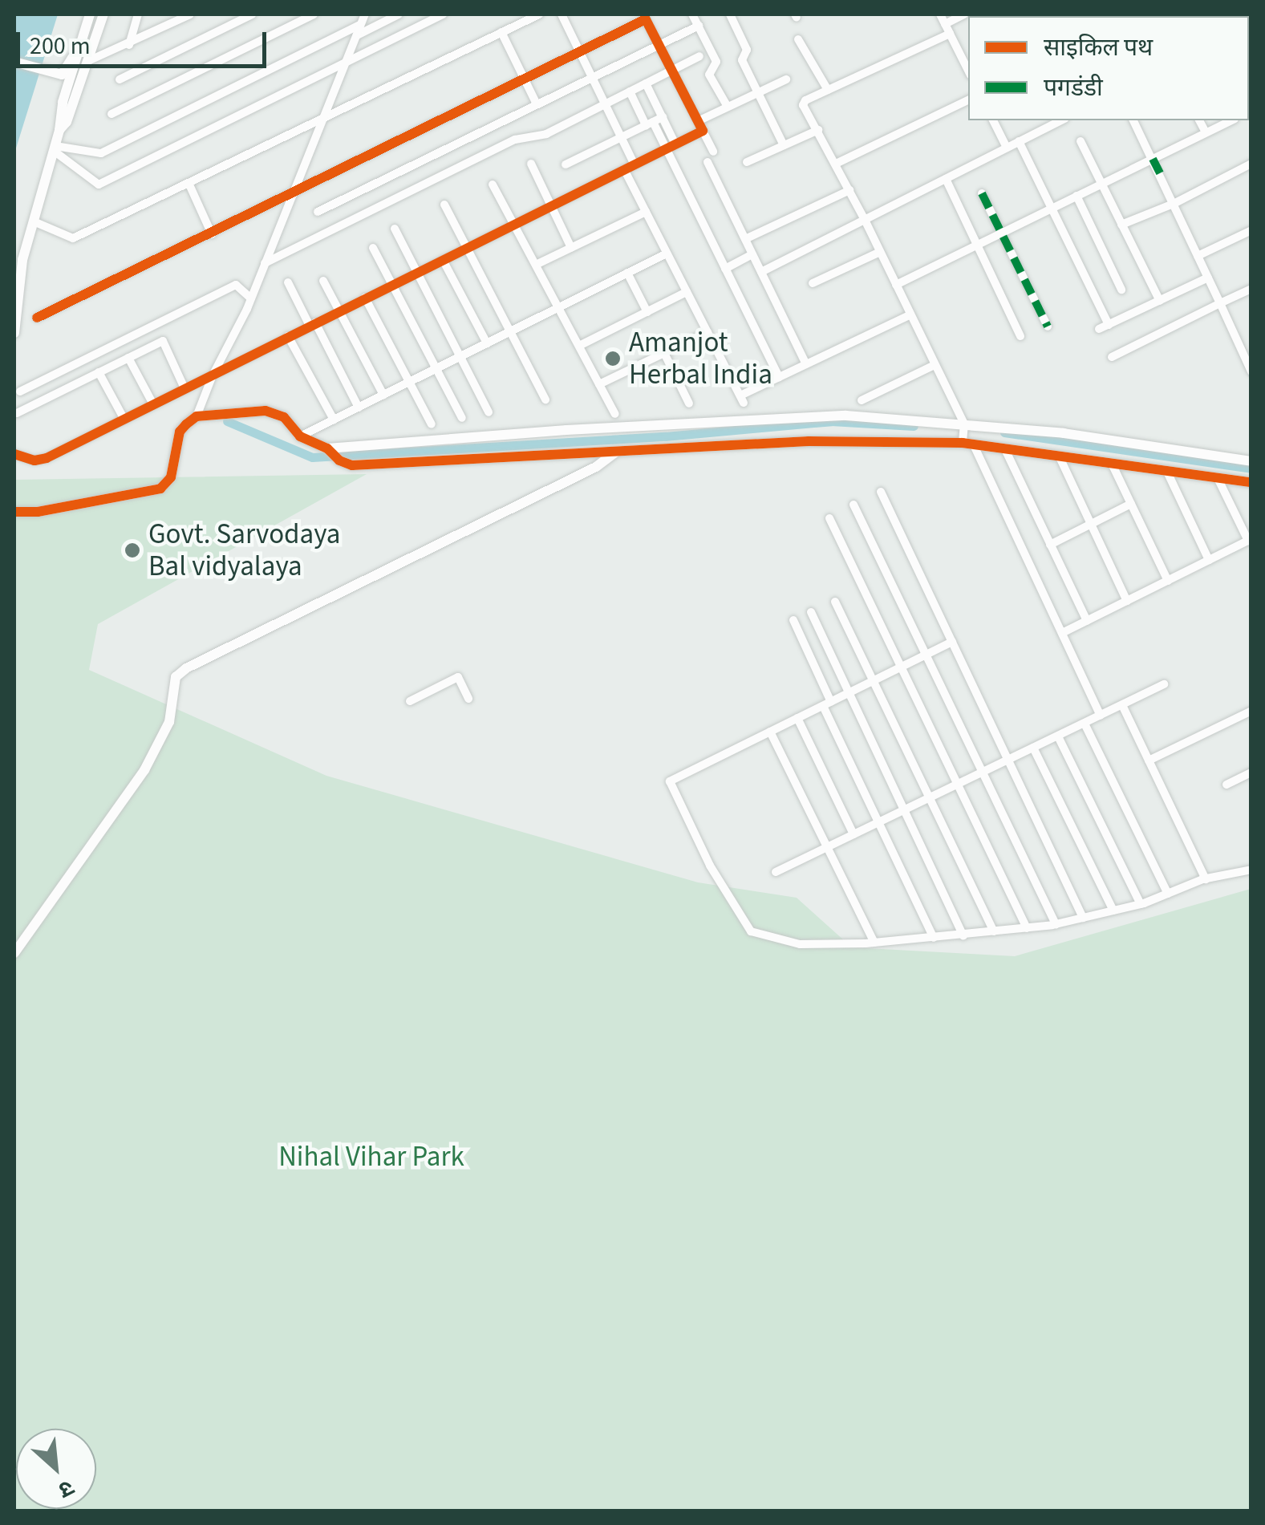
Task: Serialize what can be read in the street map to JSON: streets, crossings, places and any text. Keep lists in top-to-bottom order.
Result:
{
  "parks": ["Nihal Vihar Park"],
  "places": ["Amanjot Herbal India", "Govt. Sarvodaya Bal vidyalaya"],
  "legend": ["साइकिल पथ", "पगडंडी"],
  "scale_bar": "200 m",
  "north": "bottom right"
}
